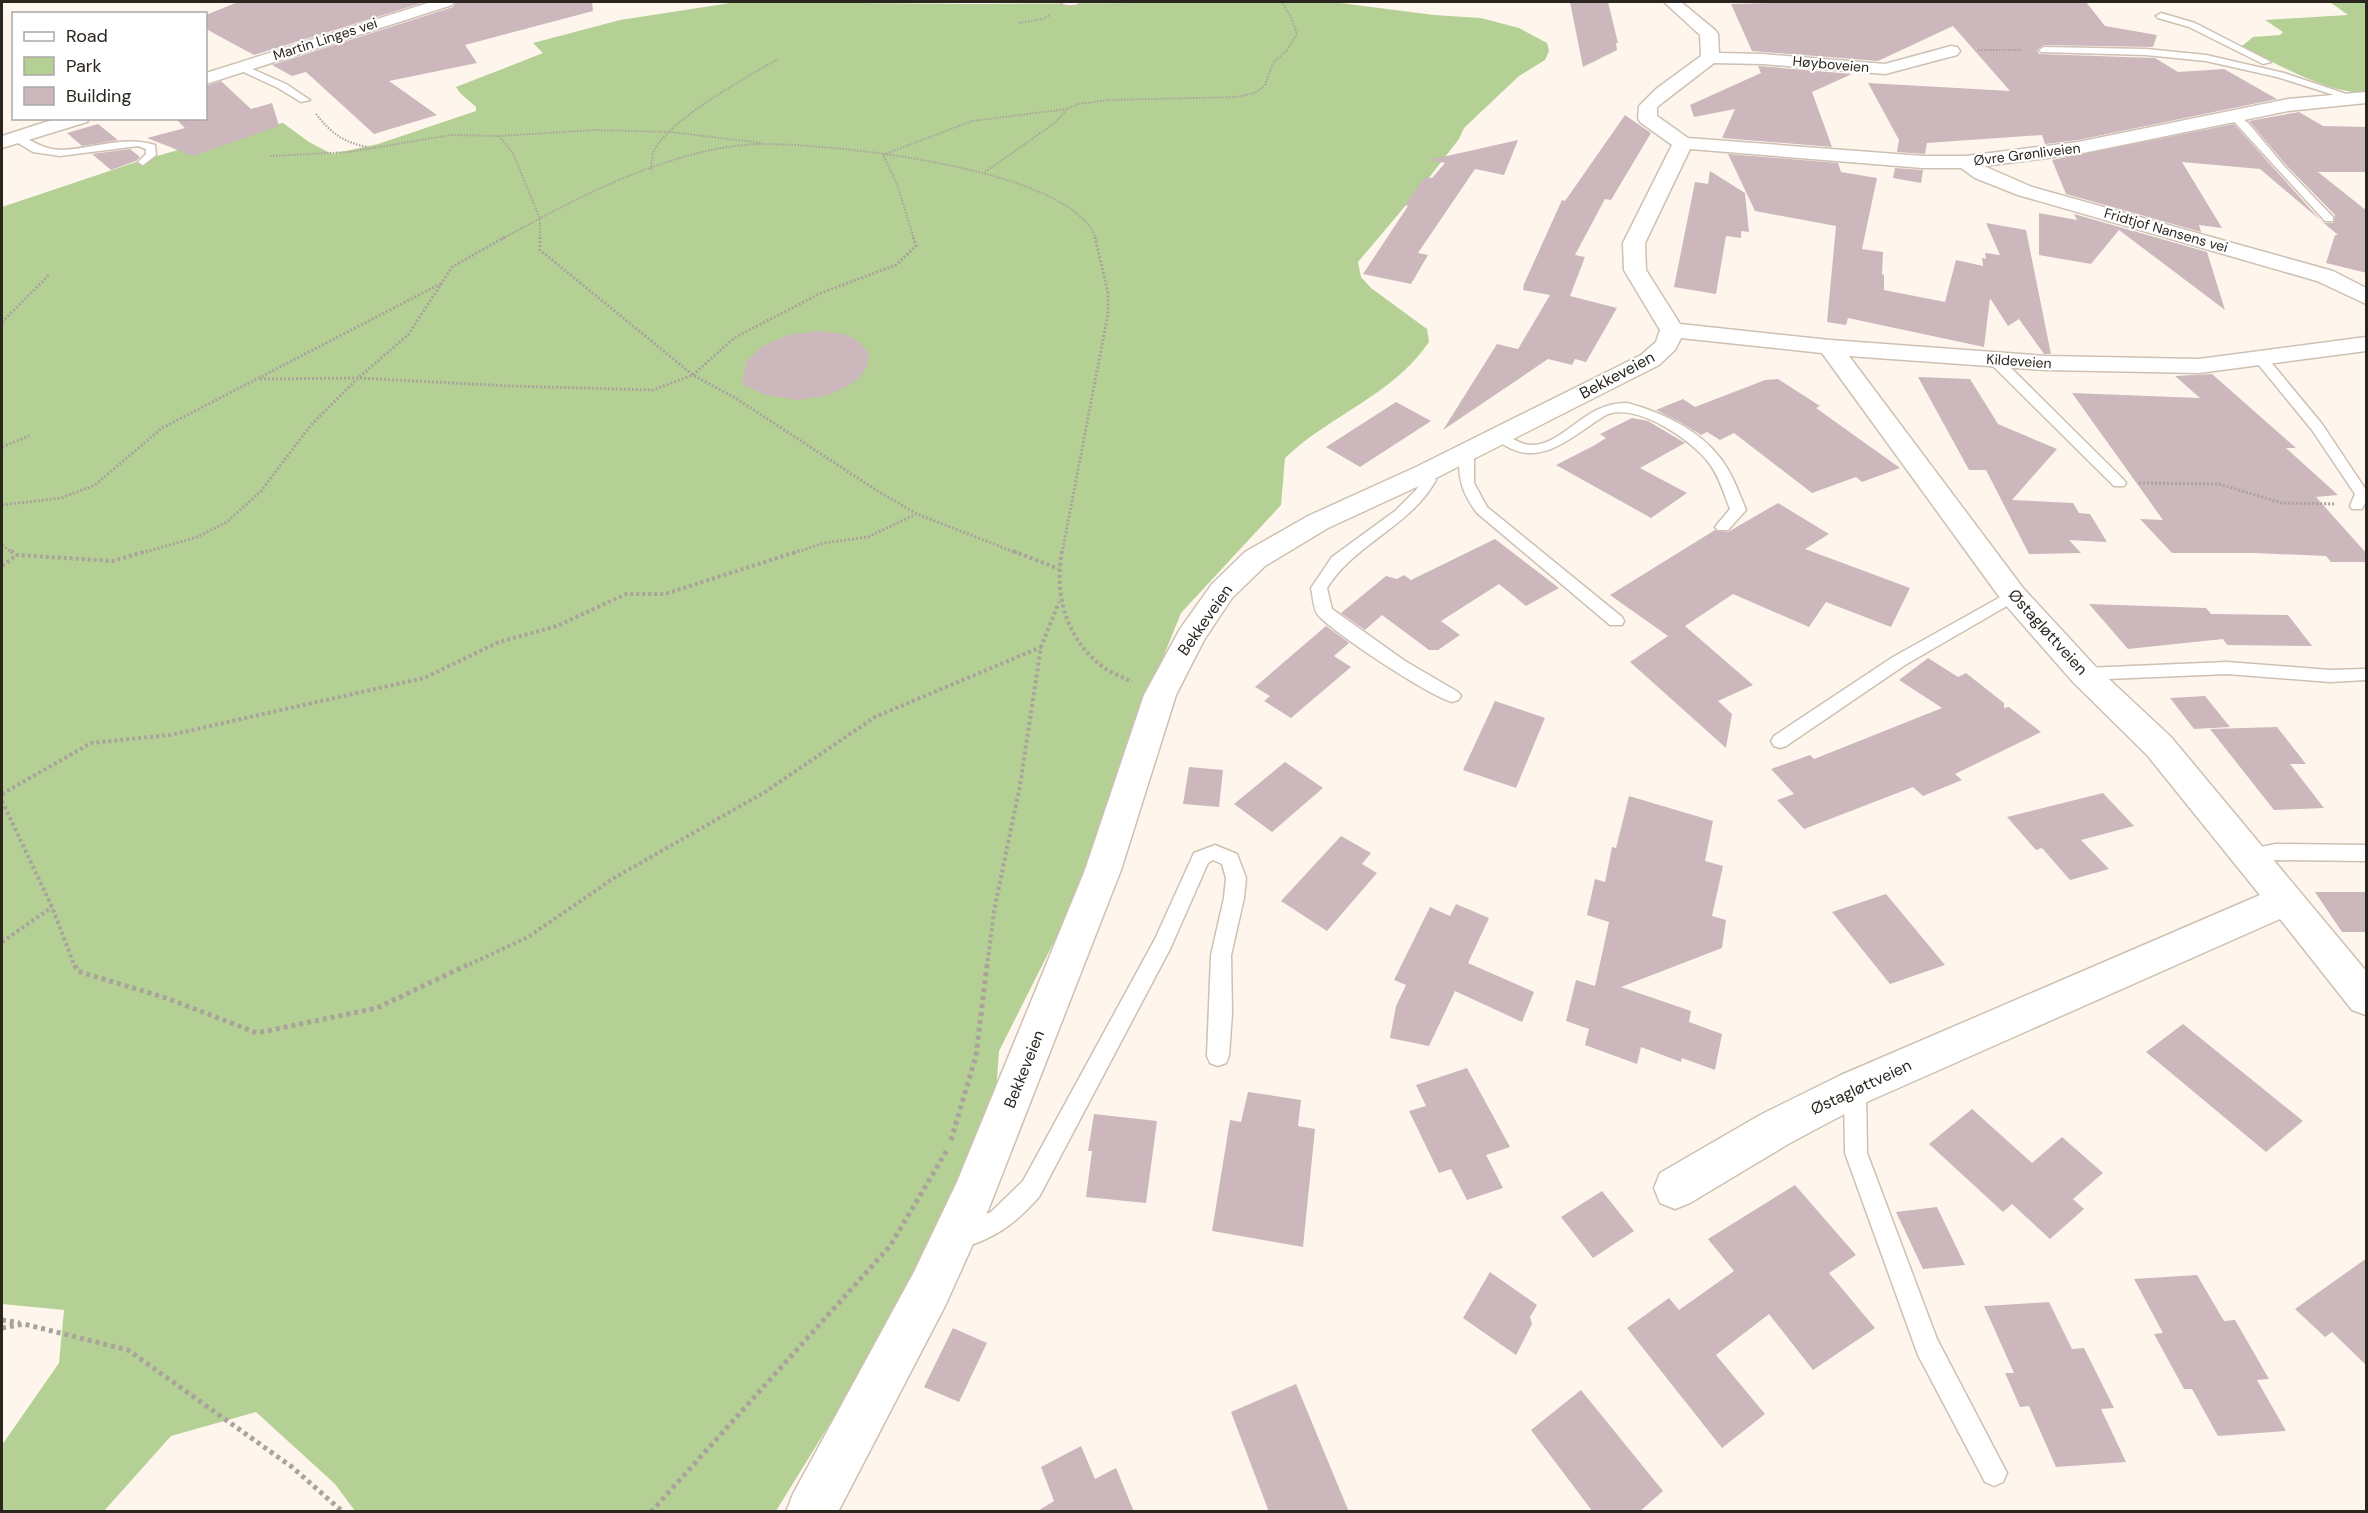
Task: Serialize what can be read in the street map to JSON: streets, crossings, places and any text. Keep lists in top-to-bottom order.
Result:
{
  "streets": {
    "street": [
      "Martin Linges vei",
      "Høyboveien",
      "Øvre Grønliveien",
      "Fridtjof Nansens vei",
      "Kildeveien",
      "Bekkeveien",
      "Østagløttveien"
    ]
  },
  "crossings": [
    ["Øvre Grønliveien", "Fridtjof Nansens vei"],
    ["Kildeveien", "Bekkeveien"],
    ["Kildeveien", "Østagløttveien"]
  ],
  "legend": ["Road", "Park", "Building"]
}
